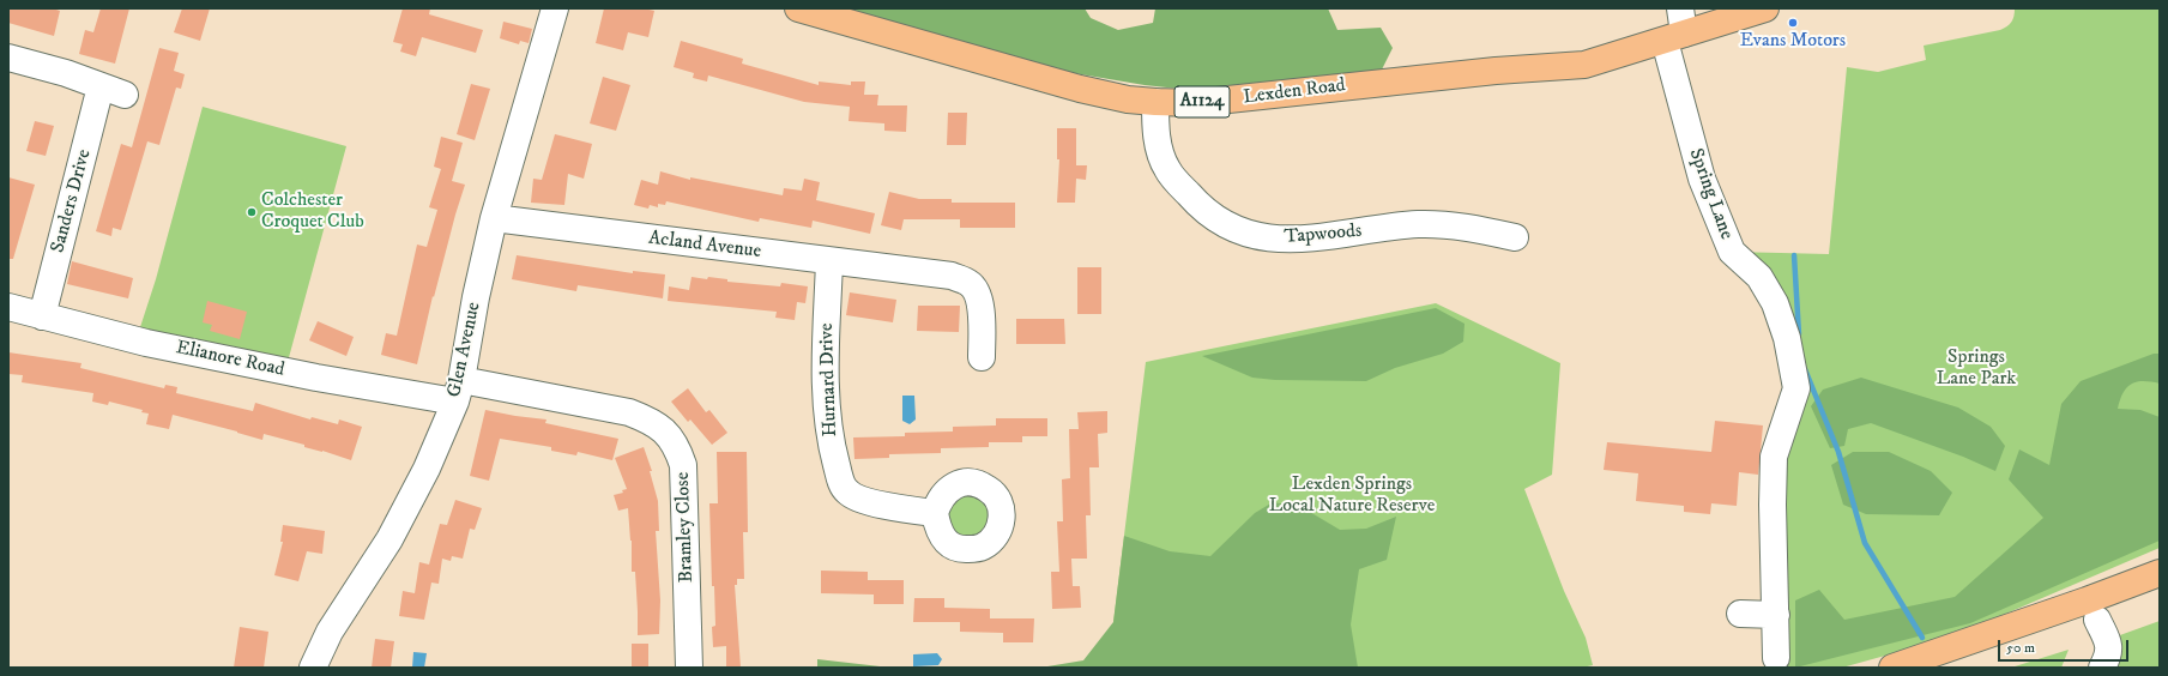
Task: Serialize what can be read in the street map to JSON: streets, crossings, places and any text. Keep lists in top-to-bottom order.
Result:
{
  "streets": {
    "main road": ["Lexden Road", "A1124"],
    "street": [
      "Spring Lane",
      "Sanders Drive",
      "Tapwoods",
      "Acland Avenue",
      "Glen Avenue",
      "Elianore Road",
      "Hurnard Drive",
      "Bramley Close"
    ]
  },
  "crossings": [
    ["Lexden Road", "Spring Lane"],
    ["Lexden Road", "Tapwoods"],
    ["Sanders Drive", "Elianore Road"],
    ["Acland Avenue", "Glen Avenue"],
    ["Acland Avenue", "Hurnard Drive"],
    ["Glen Avenue", "Elianore Road"],
    ["Glen Avenue", "Bramley Close"],
    ["Elianore Road", "Bramley Close"]
  ],
  "parks": ["Springs Lane Park", "Lexden Springs Local Nature Reserve"],
  "places": ["Evans Motors", "Colchester Croquet Club"],
  "scale_bar": "50 m"
}
